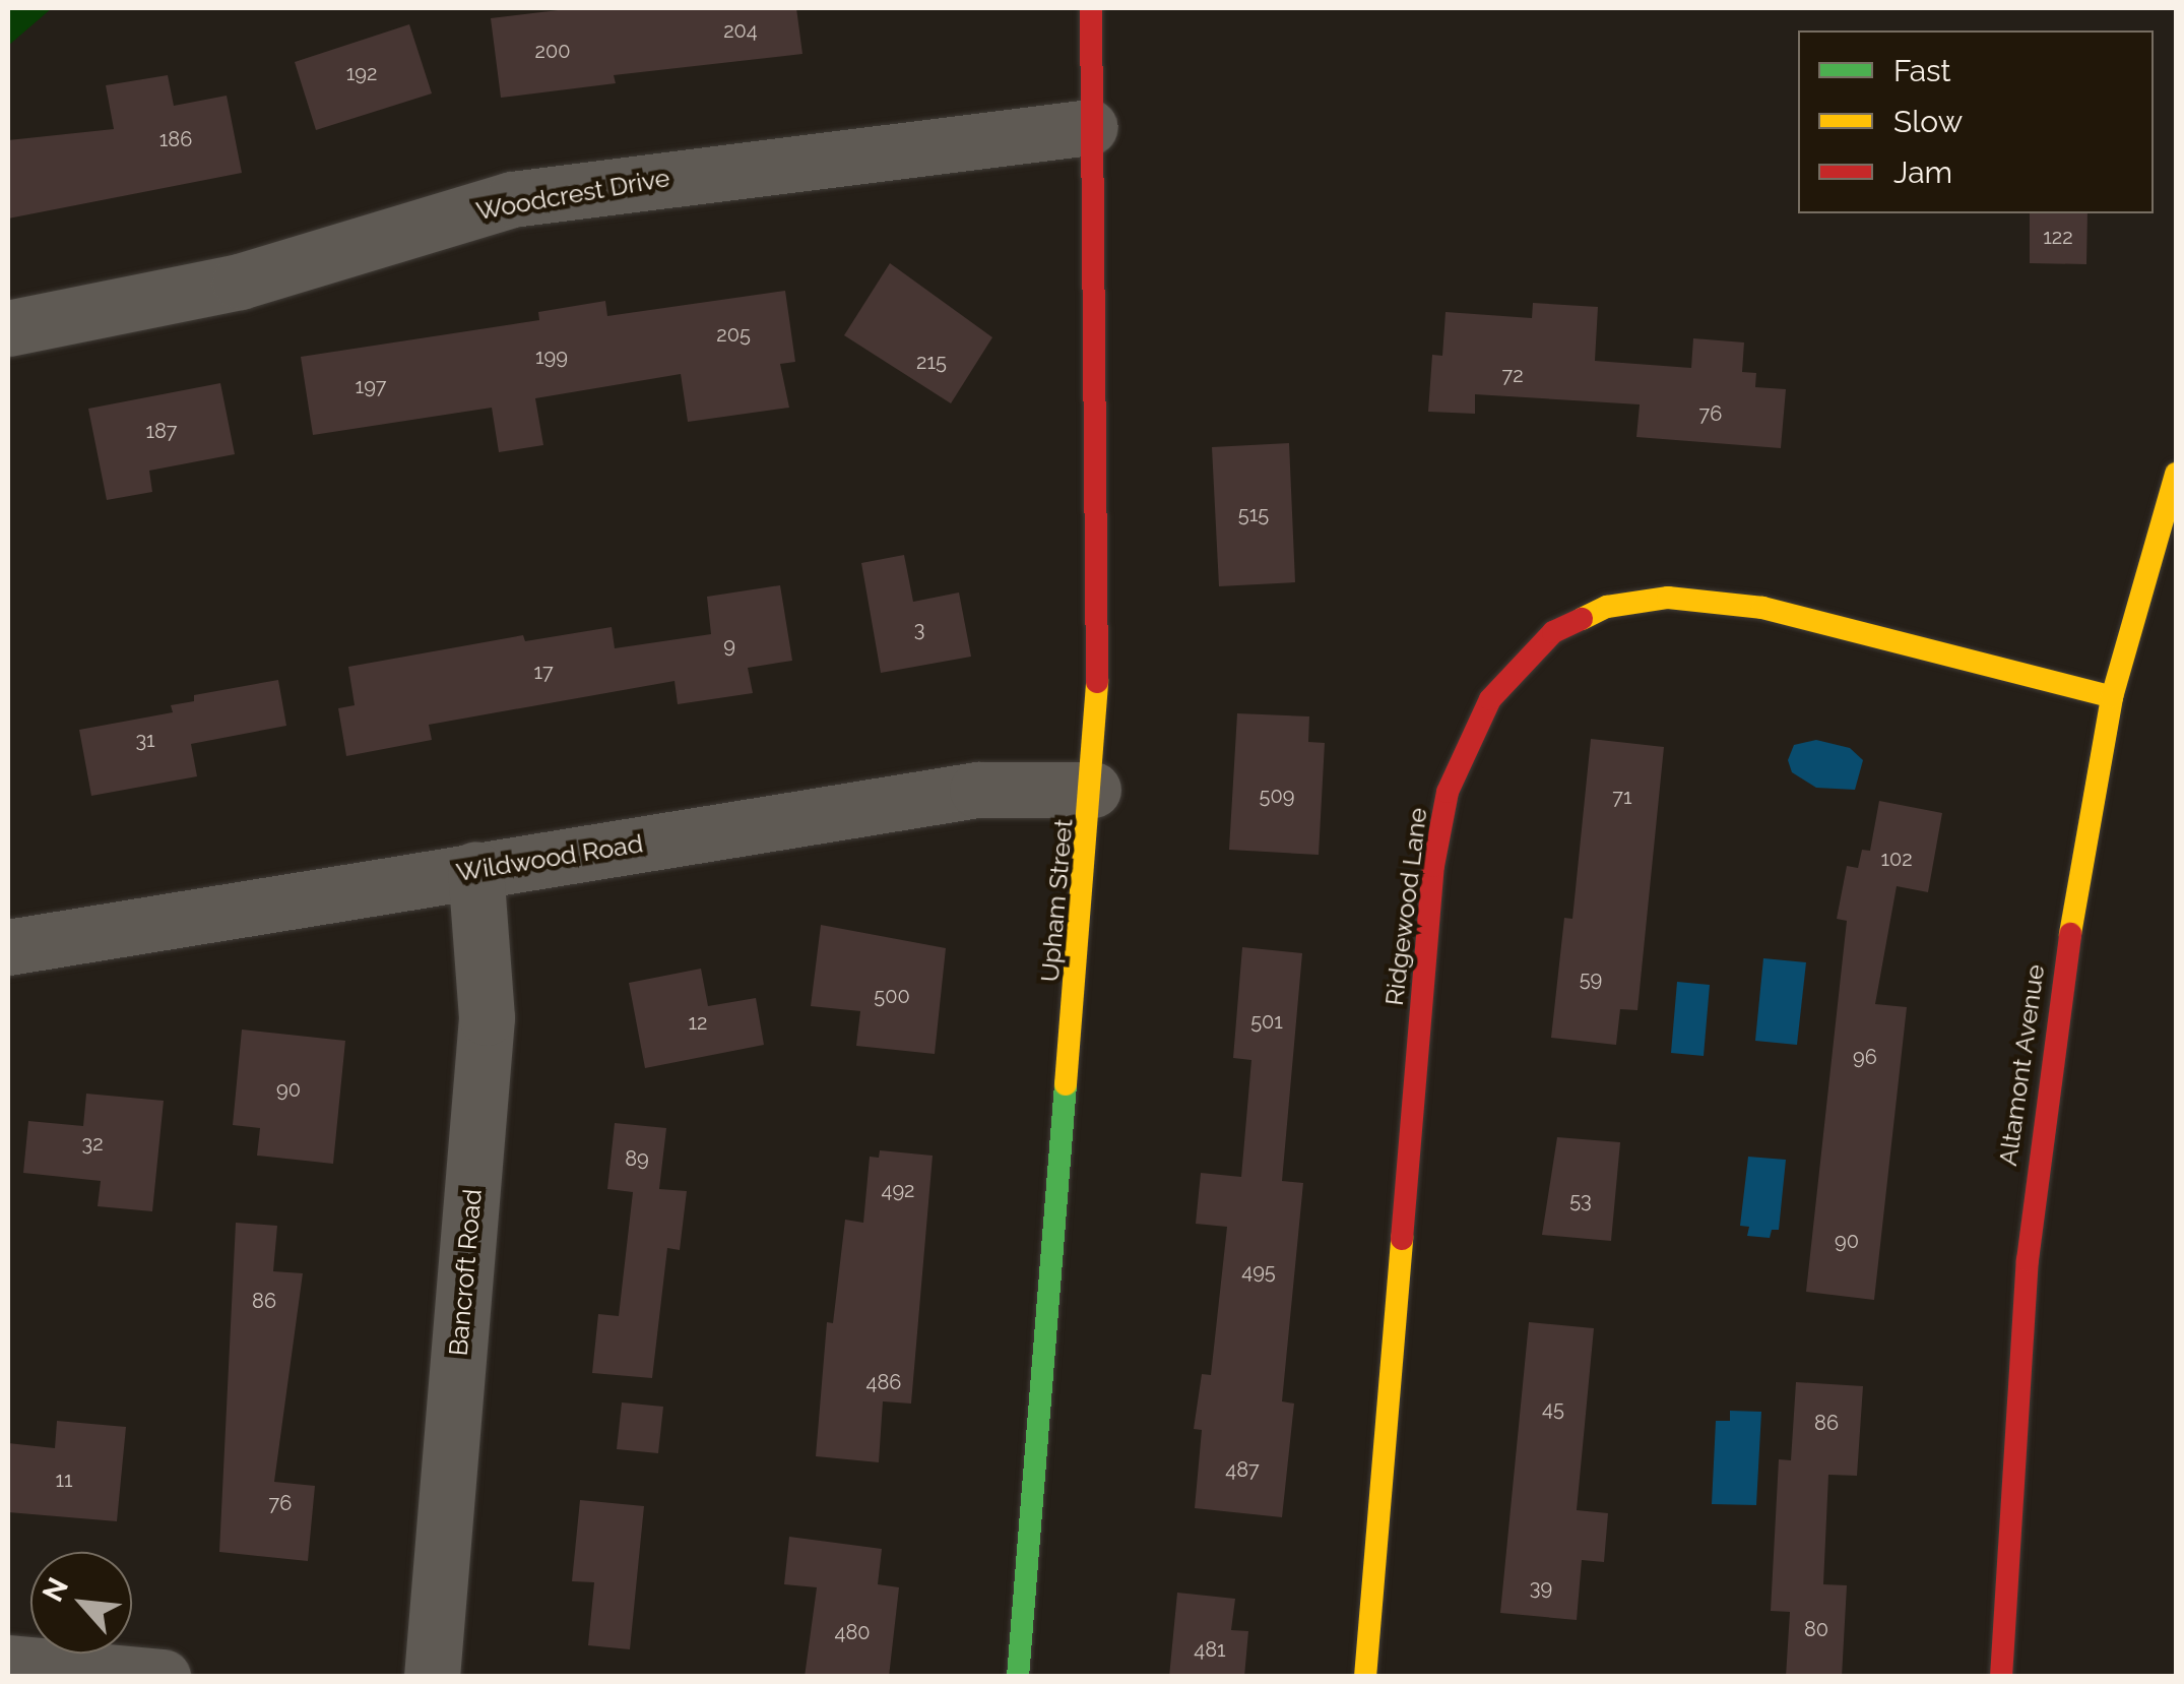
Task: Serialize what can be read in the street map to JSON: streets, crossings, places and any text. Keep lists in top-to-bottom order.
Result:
{
  "streets": {
    "street": [
      "Woodcrest Drive",
      "Wildwood Road",
      "Upham Street",
      "Ridgewood Lane",
      "Altamont Avenue",
      "Bancroft Road"
    ]
  },
  "crossings": [
    ["Woodcrest Drive", "Upham Street"],
    ["Wildwood Road", "Upham Street"],
    ["Wildwood Road", "Bancroft Road"],
    ["Ridgewood Lane", "Altamont Avenue"]
  ],
  "house_numbers": [
    "204",
    "200",
    "192",
    "186",
    "122",
    "205",
    "199",
    "215",
    "72",
    "197",
    "76",
    "187",
    "515",
    "3",
    "9",
    "17",
    "31",
    "509",
    "71",
    "102",
    "59",
    "500",
    "501",
    "12",
    "96",
    "90",
    "32",
    "89",
    "492",
    "53",
    "90",
    "495",
    "86",
    "486",
    "45",
    "86",
    "487",
    "11",
    "76",
    "39",
    "80",
    "480",
    "481"
  ],
  "legend": ["Fast", "Slow", "Jam"],
  "north": "top left"
}
